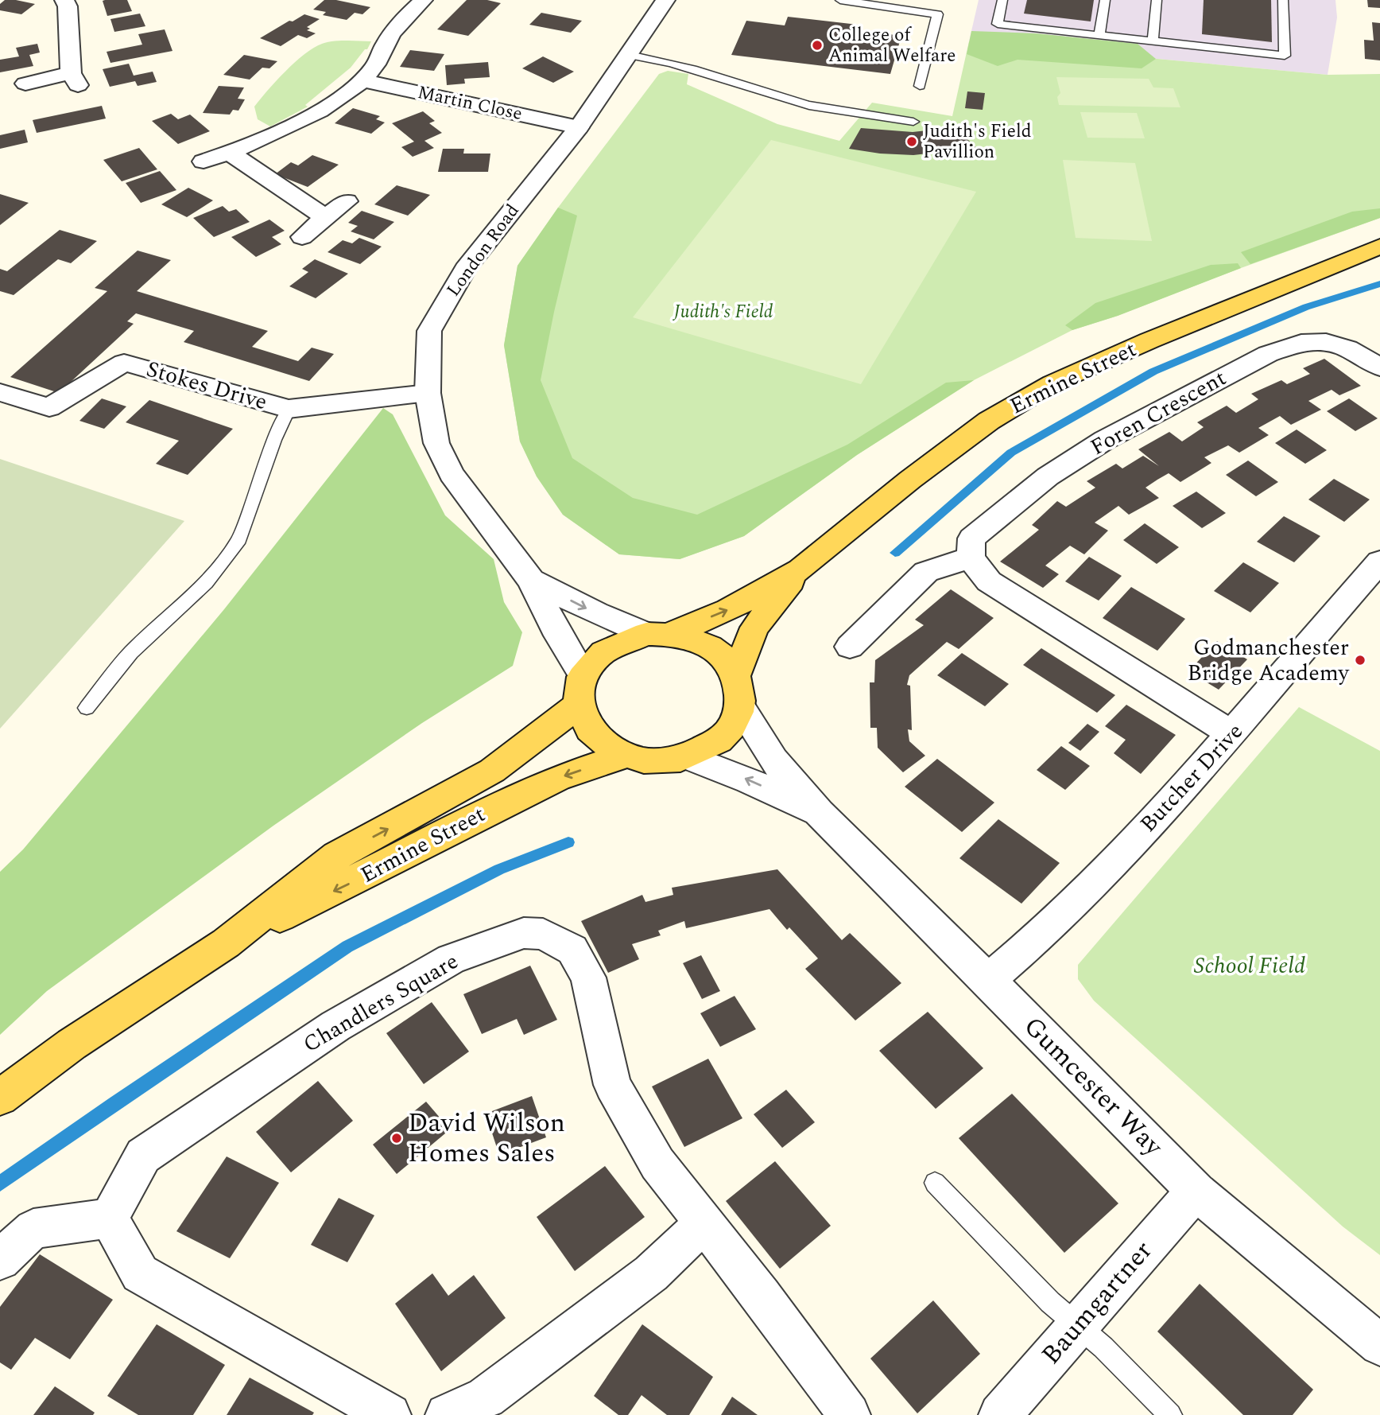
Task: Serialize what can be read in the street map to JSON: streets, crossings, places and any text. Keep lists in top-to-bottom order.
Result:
{
  "streets": {
    "main road": ["Ermine Street"],
    "street": [
      "Martin Close",
      "London Road",
      "Stokes Drive",
      "Foren Crescent",
      "Butcher Drive",
      "Chandlers Square",
      "Gumcester Way",
      "Baumgartner"
    ]
  },
  "crossings": [
    ["Martin Close", "London Road"],
    ["London Road", "Ermine Street"],
    ["London Road", "Stokes Drive"],
    ["London Road", "Gumcester Way"],
    ["Ermine Street", "Gumcester Way"],
    ["Butcher Drive", "Gumcester Way"],
    ["Gumcester Way", "Baumgartner"]
  ],
  "parks": ["Judith's Field", "School Field"],
  "places": [
    "College of Animal Welfare",
    "Judith's Field Pavillion",
    "Godmanchester Bridge Academy",
    "David Wilson Homes Sales"
  ]
}
